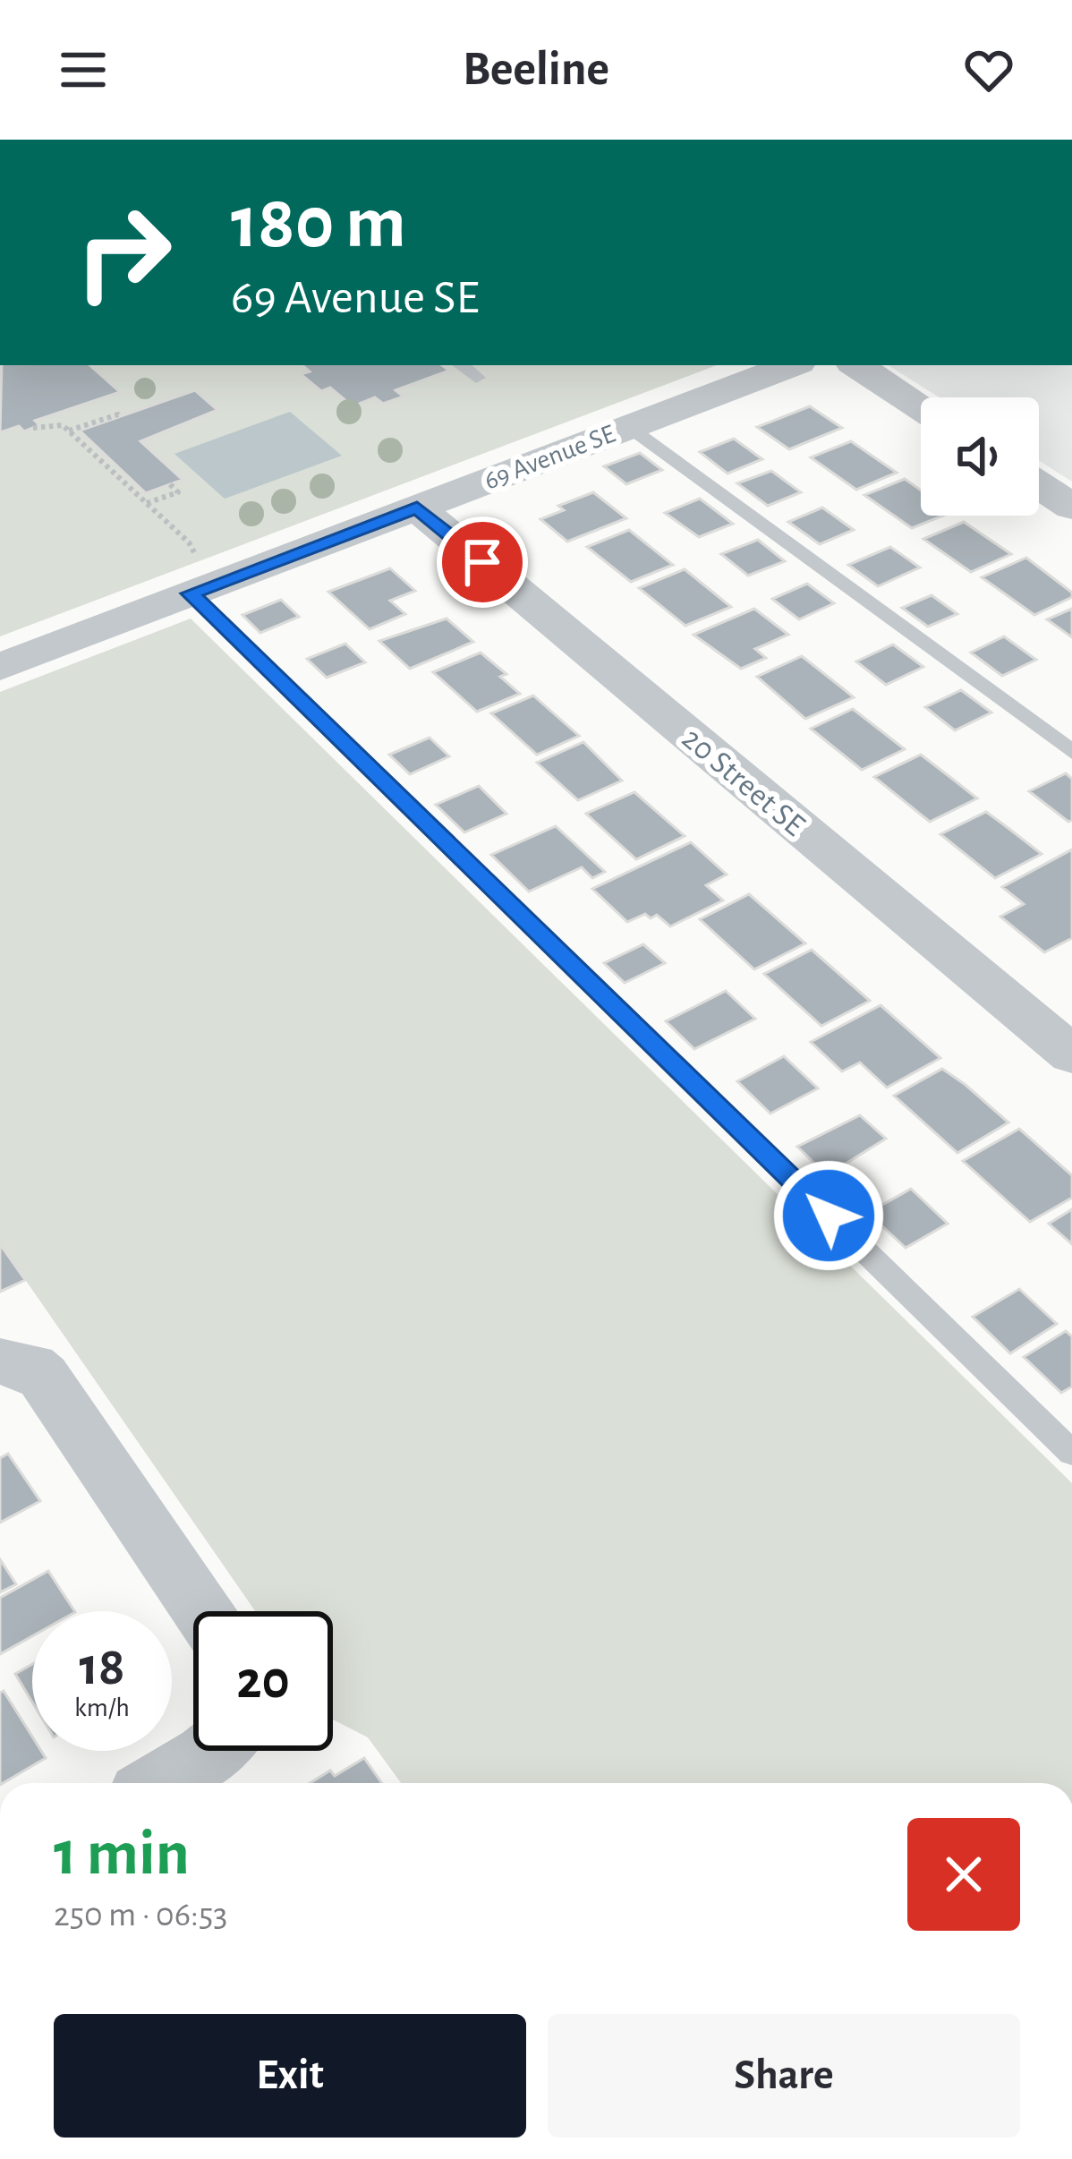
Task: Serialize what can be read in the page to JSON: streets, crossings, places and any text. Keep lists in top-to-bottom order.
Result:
{
  "streets": {
    "street": ["69 Avenue SE", "20 Street SE"]
  },
  "crossings": [
    ["69 Avenue SE", "20 Street SE"]
  ],
  "page": {
    "header": "Beeline",
    "turn": ["180 m", "69 Avenue SE"],
    "speed": "18 km/h",
    "limit": "20",
    "heading": ["1 min", "250 m · 06:53"],
    "buttons": ["Exit", "Share"]
  }
}
